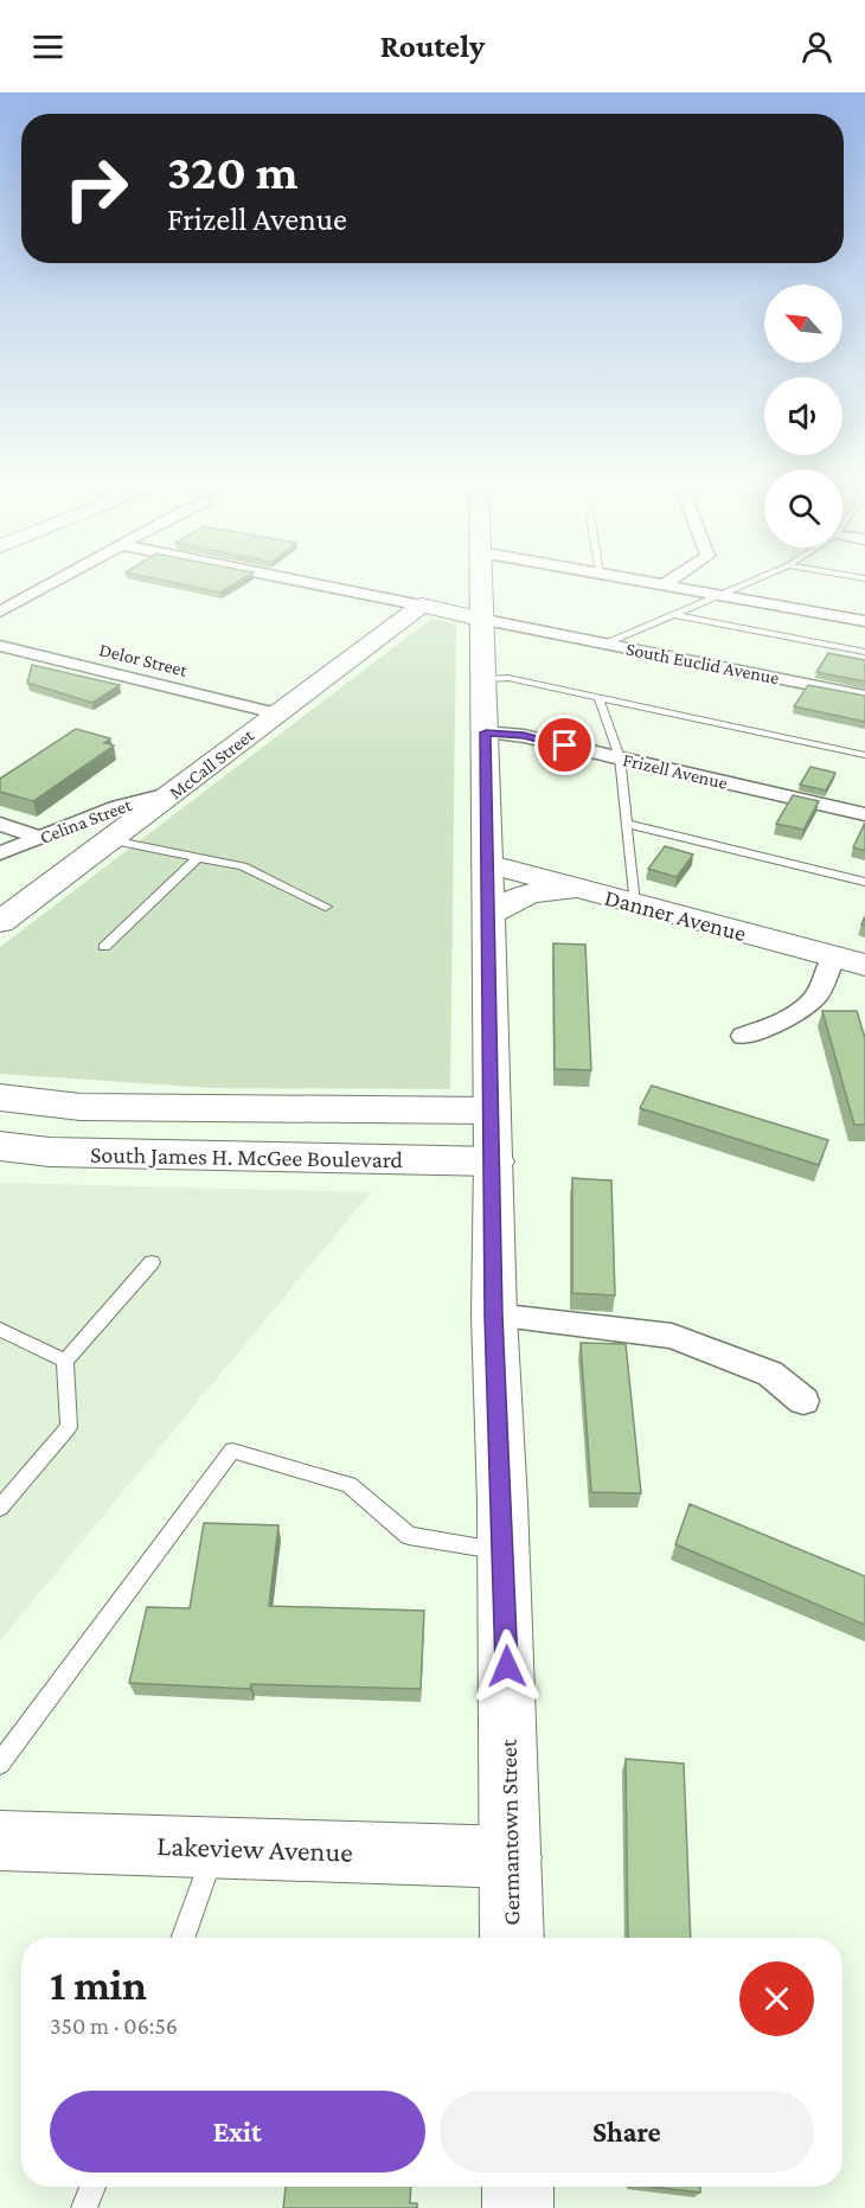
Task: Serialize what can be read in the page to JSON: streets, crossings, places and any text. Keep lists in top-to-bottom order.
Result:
{
  "streets": {
    "main road": [
      "South Euclid Avenue",
      "McCall Street",
      "Danner Avenue",
      "South James H. McGee Boulevard",
      "Germantown Street",
      "Lakeview Avenue"
    ],
    "street": ["Delor Street", "Frizell Avenue", "Celina Street"]
  },
  "crossings": [
    ["Delor Street", "McCall Street"],
    ["South Euclid Avenue", "McCall Street"],
    ["South Euclid Avenue", "Germantown Street"],
    ["McCall Street", "Celina Street"],
    ["Frizell Avenue", "Germantown Street"],
    ["Danner Avenue", "Germantown Street"],
    ["South James H. McGee Boulevard", "Germantown Street"],
    ["Germantown Street", "Lakeview Avenue"]
  ],
  "north": "top left",
  "page": {
    "header": "Routely",
    "turn": ["320 m", "Frizell Avenue"],
    "heading": ["1 min", "350 m · 06:56"],
    "buttons": ["Exit", "Share"]
  }
}
